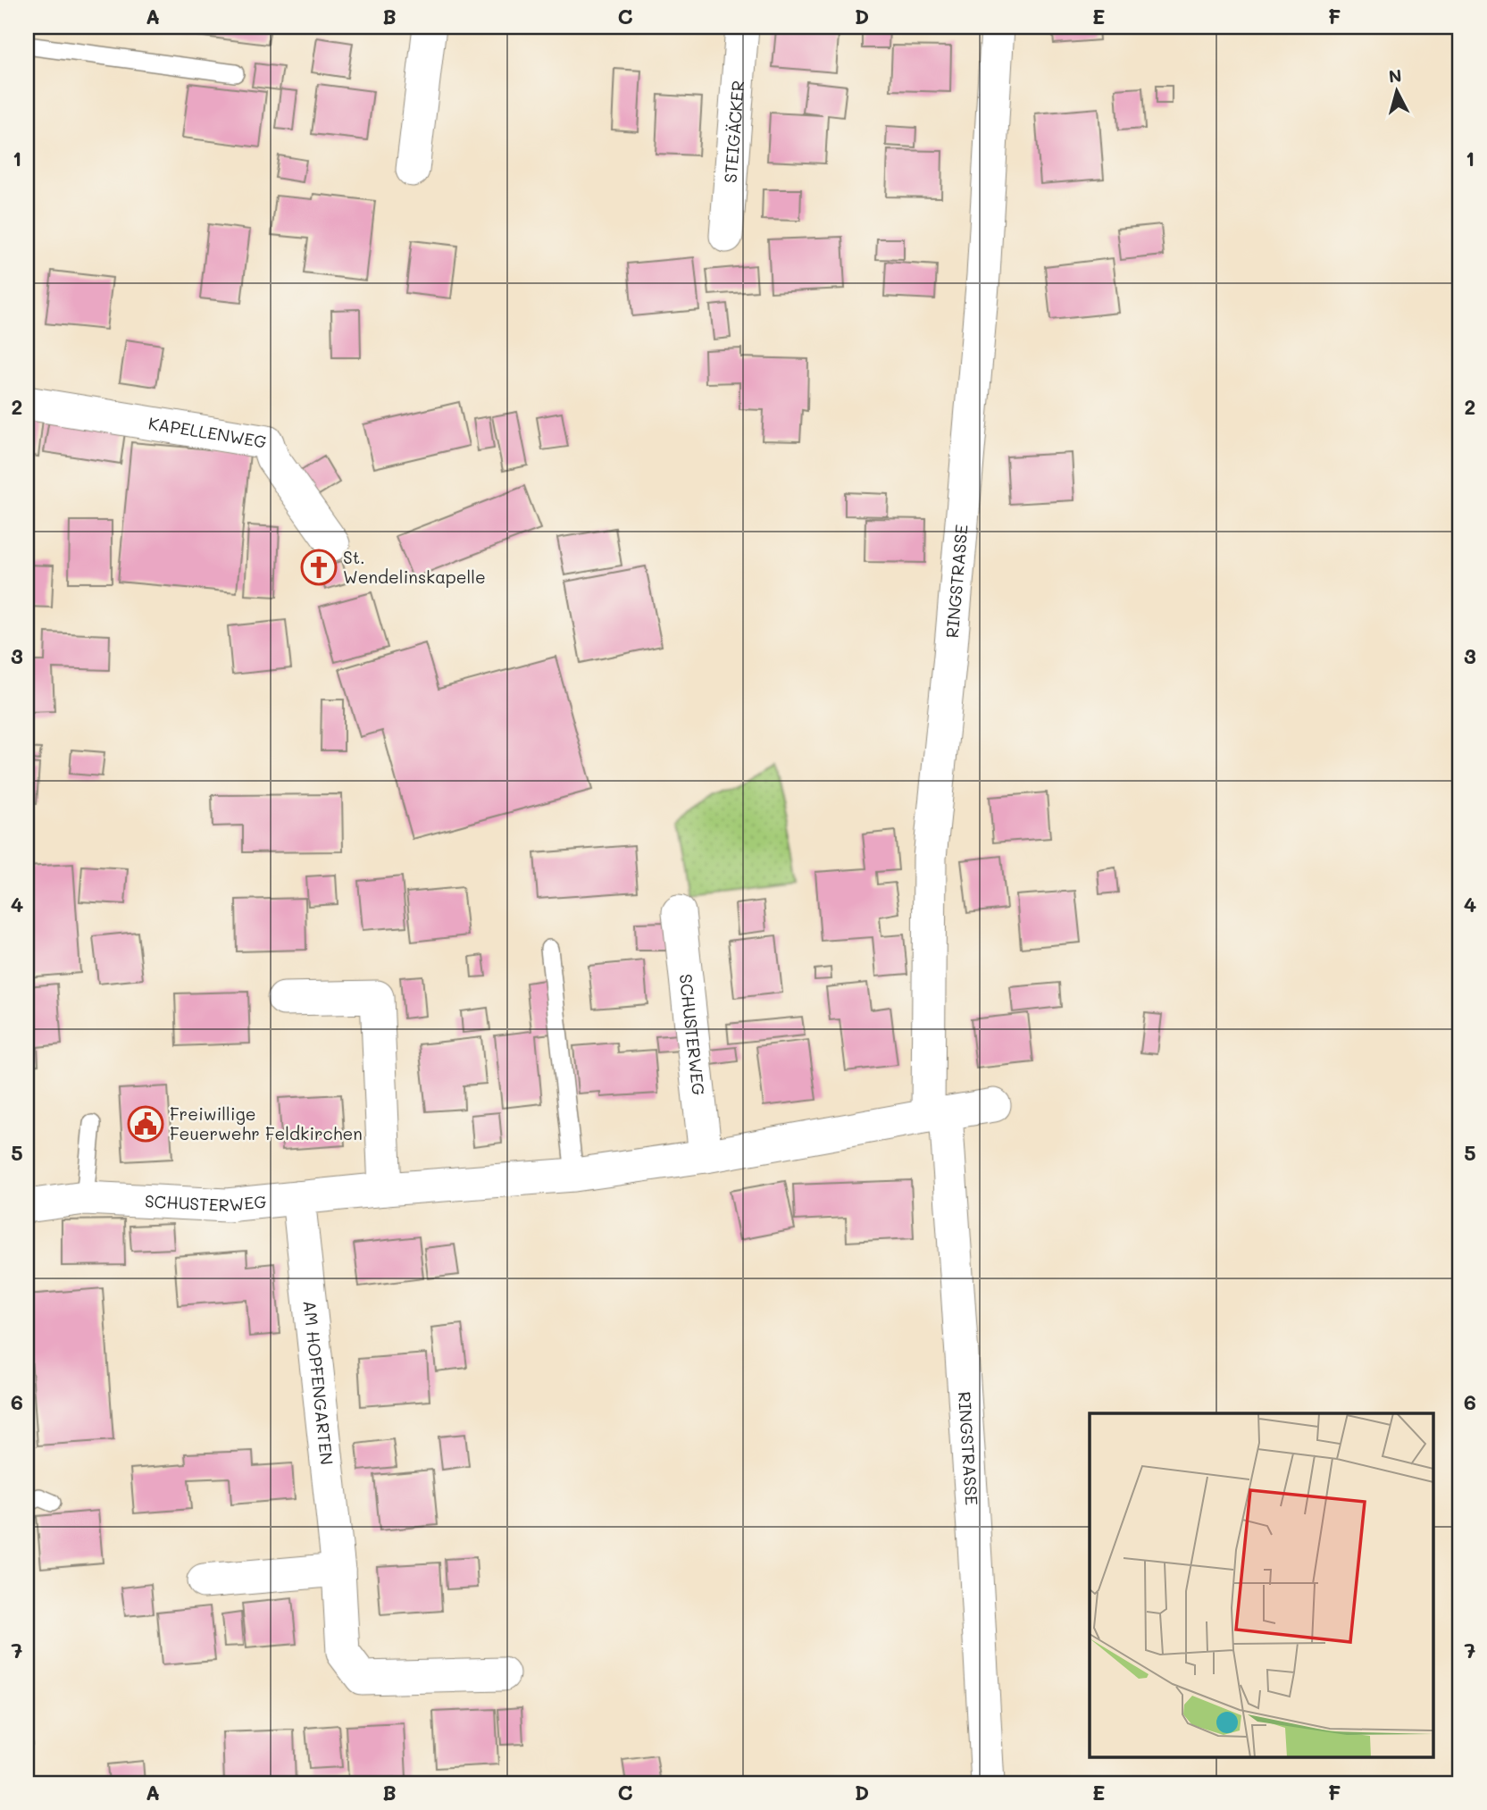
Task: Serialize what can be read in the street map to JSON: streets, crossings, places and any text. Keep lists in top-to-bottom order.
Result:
{
  "streets": {
    "street": [
      "STEIGÄCKER",
      "KAPELLENWEG",
      "RINGSTRASSE",
      "SCHUSTERWEG",
      "AM HOPFENGARTEN"
    ]
  },
  "crossings": [
    ["RINGSTRASSE", "SCHUSTERWEG"],
    ["SCHUSTERWEG", "AM HOPFENGARTEN"]
  ],
  "places": {
    "church": ["St. Wendelinskapelle"],
    "public building": ["Freiwillige Feuerwehr Feldkirchen"]
  },
  "north": "top",
  "grid": {
    "columns": [
      "A",
      "B",
      "C",
      "D",
      "E",
      "F"
    ],
    "rows": [
      "1",
      "2",
      "3",
      "4",
      "5",
      "6",
      "7"
    ]
  }
}
